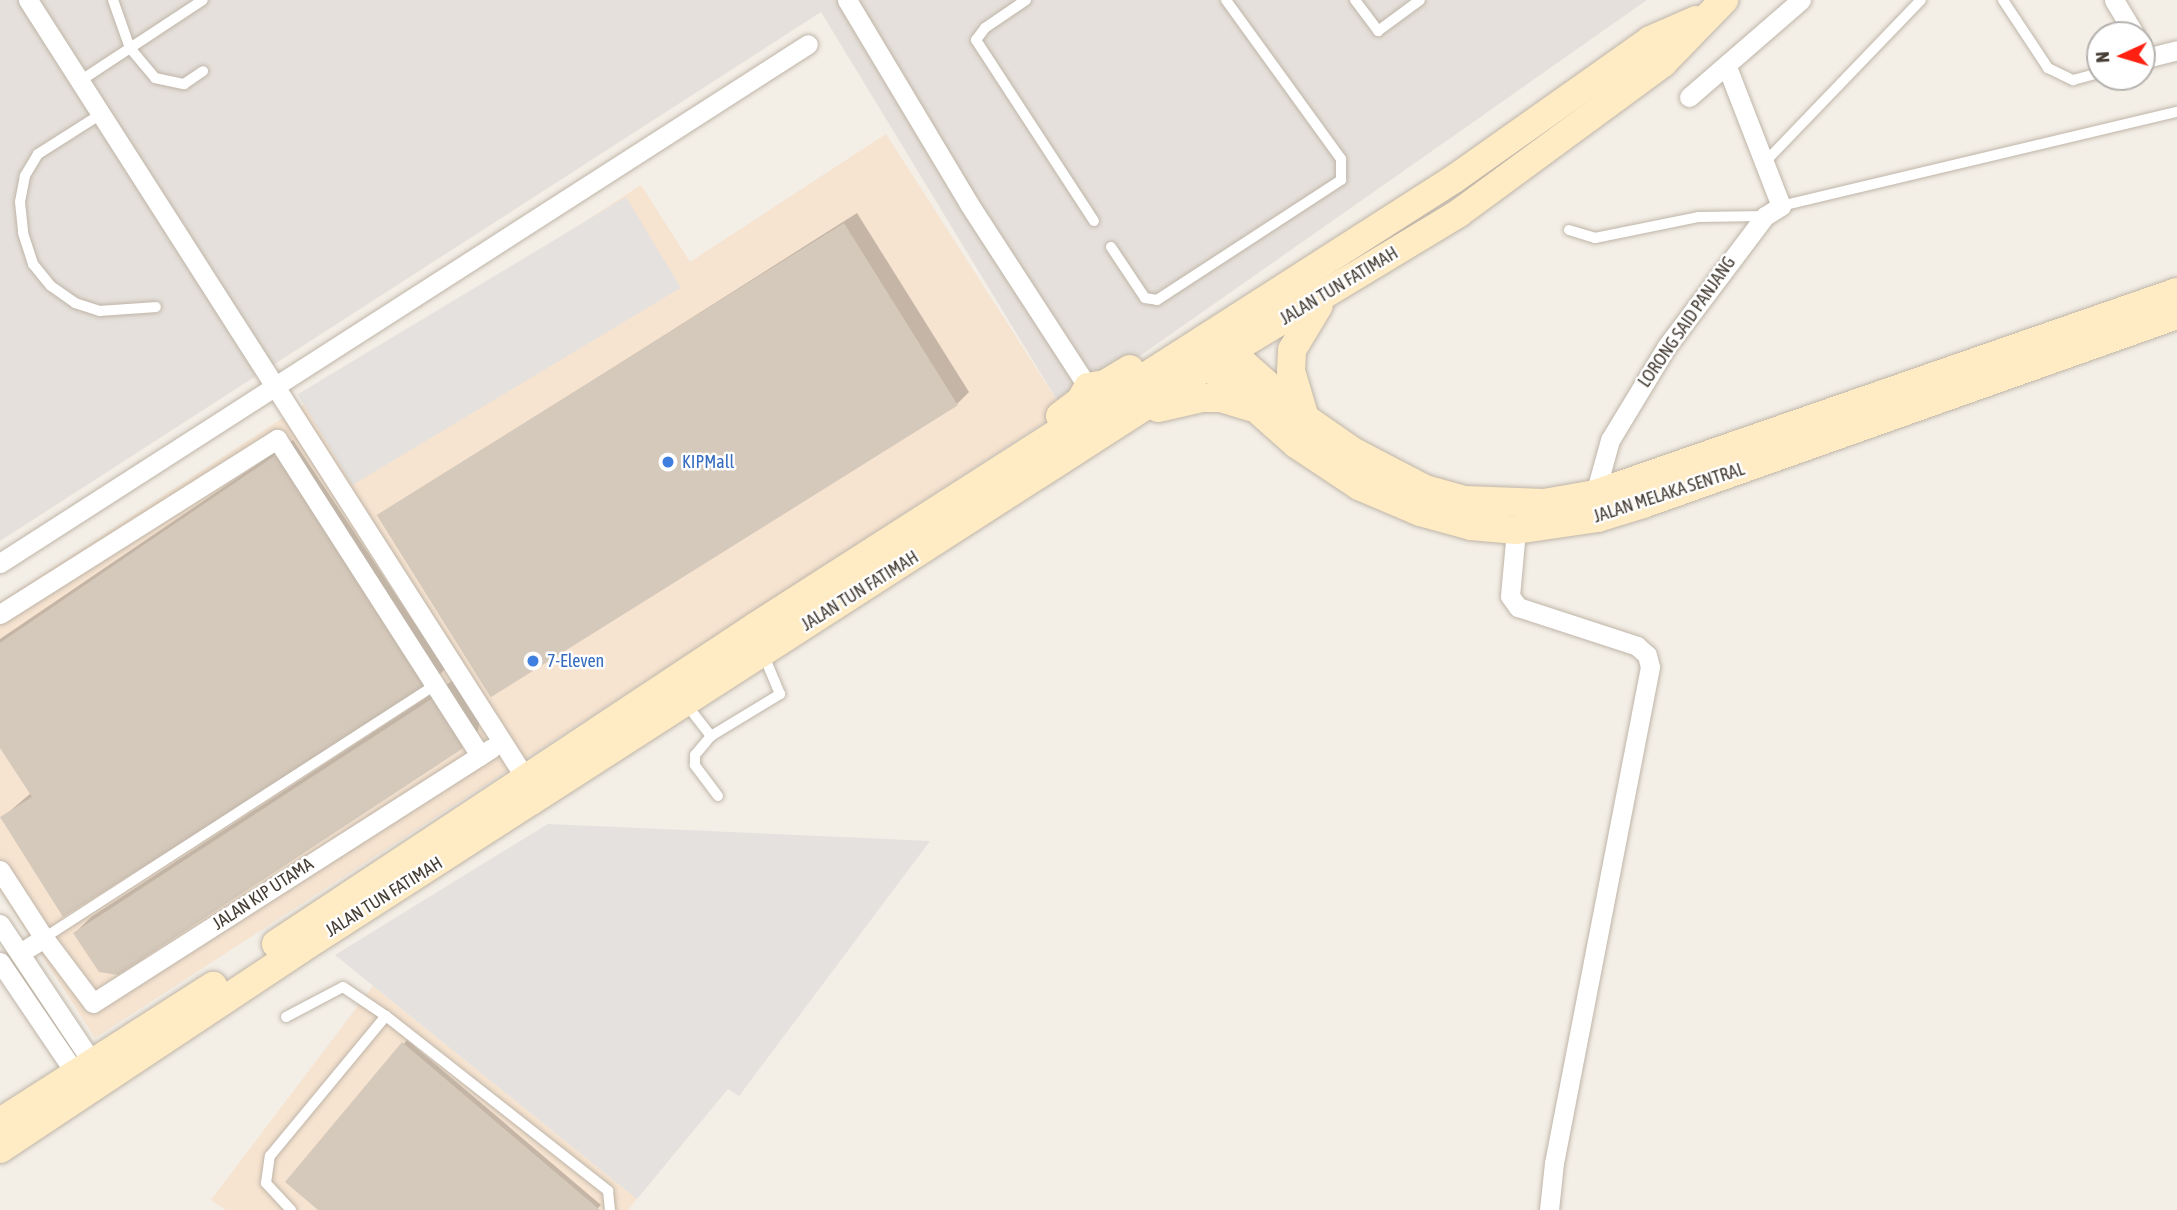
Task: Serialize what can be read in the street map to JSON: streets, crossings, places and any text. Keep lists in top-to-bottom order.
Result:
{
  "streets": {
    "main road": ["JALAN TUN FATIMAH", "JALAN MELAKA SENTRAL"],
    "street": ["LORONG SAID PANJANG", "JALAN KIP UTAMA"]
  },
  "crossings": [
    ["JALAN TUN FATIMAH", "JALAN MELAKA SENTRAL"],
    ["LORONG SAID PANJANG", "JALAN MELAKA SENTRAL"]
  ],
  "places": ["KIPMall", "7-Eleven"],
  "north": "left"
}
